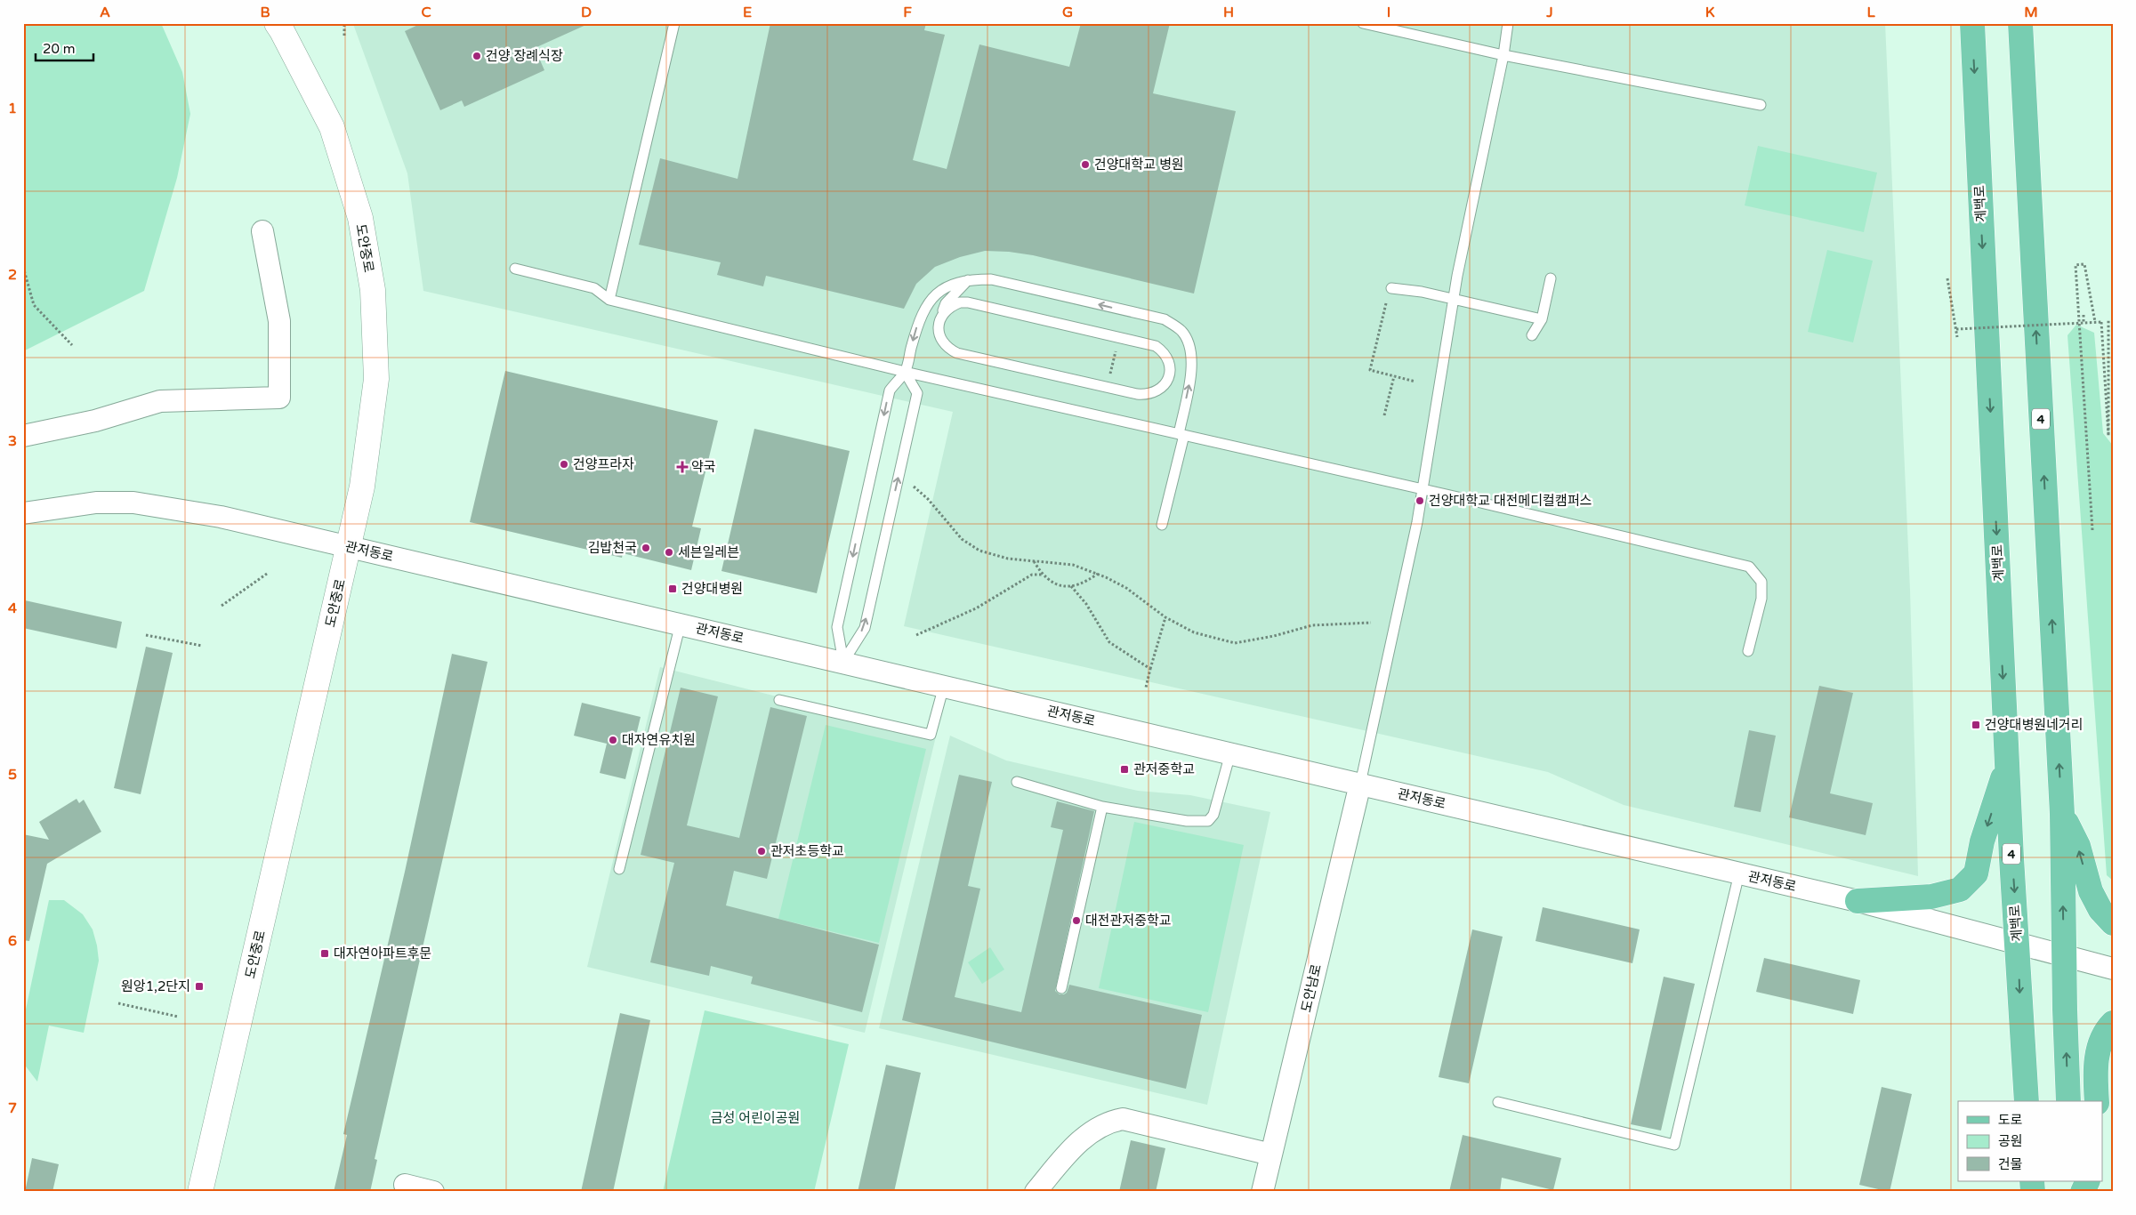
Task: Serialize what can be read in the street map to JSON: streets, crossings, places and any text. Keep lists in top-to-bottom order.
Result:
{
  "streets": {
    "main road": ["계백로", "4"],
    "street": ["도안중로", "관저동로", "도안남로"]
  },
  "crossings": [
    ["계백로", "관저동로"],
    ["도안중로", "관저동로"],
    ["4", "관저동로"],
    ["관저동로", "도안남로"]
  ],
  "parks": ["금성 어린이공원"],
  "places": {
    "other": [
      "건양 장례식장",
      "건양대학교 병원",
      "건양프라자",
      "건양대학교 대전메디컬캠퍼스",
      "김밥천국",
      "세븐일레븐",
      "대자연유치원",
      "관저초등학교",
      "대전관저중학교"
    ],
    "health": ["약국"],
    "transit": [
      "건양대병원",
      "건양대병원네거리",
      "관저중학교",
      "대자연아파트후문",
      "원앙1,2단지"
    ]
  },
  "legend": ["도로", "공원", "건물"],
  "scale_bar": "20 m",
  "grid": {
    "columns": [
      "A",
      "B",
      "C",
      "D",
      "E",
      "F",
      "G",
      "H",
      "I",
      "J",
      "K",
      "L",
      "M"
    ],
    "rows": [
      "1",
      "2",
      "3",
      "4",
      "5",
      "6",
      "7"
    ]
  }
}
